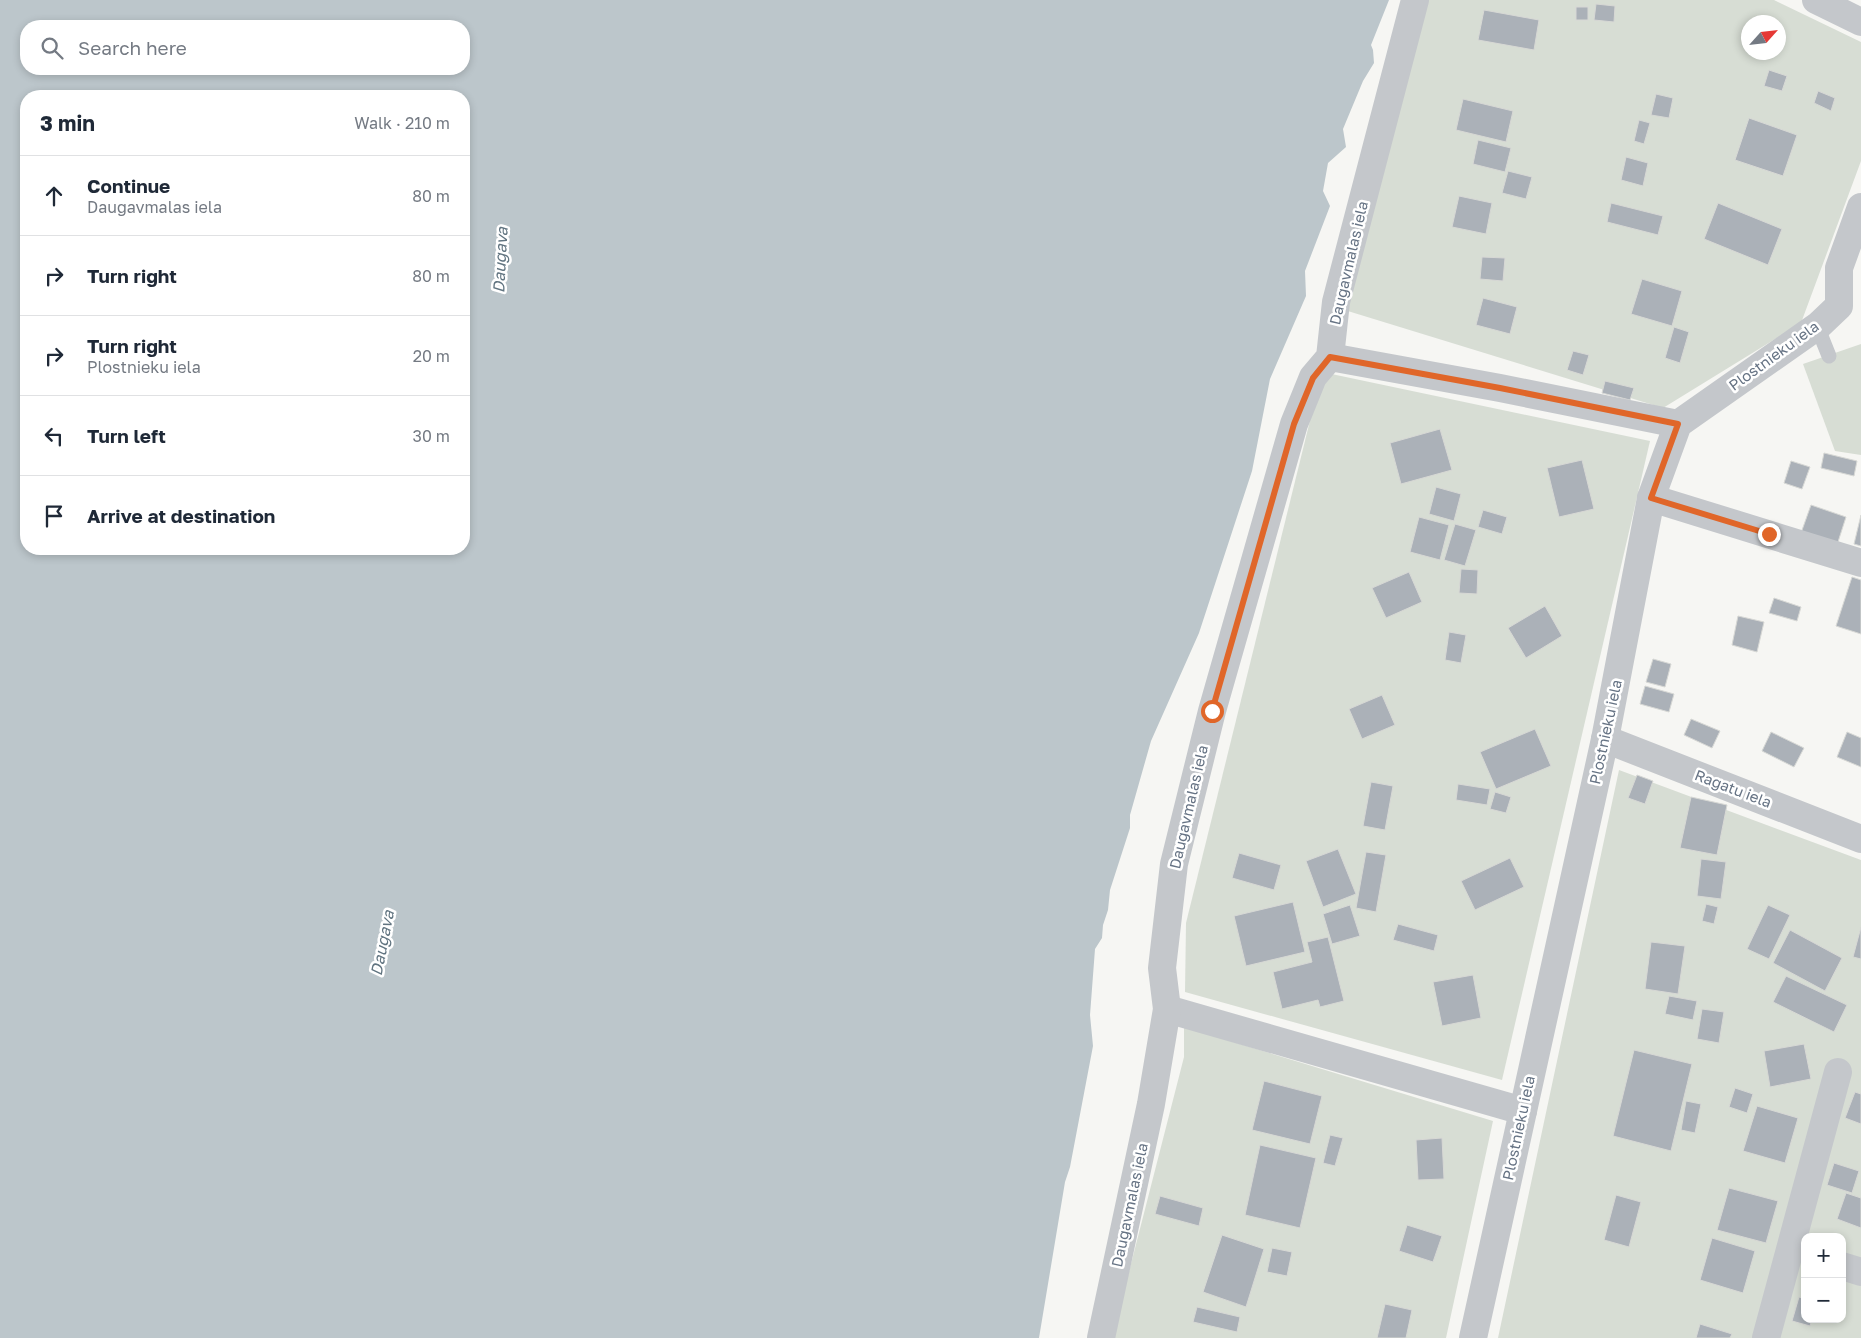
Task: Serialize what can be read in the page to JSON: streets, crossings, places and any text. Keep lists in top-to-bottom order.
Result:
{
  "streets": {
    "street": ["Daugavmalas iela", "Plostnieku iela", "Ragatu iela"]
  },
  "crossings": [
    ["Plostnieku iela", "Ragatu iela"]
  ],
  "water": ["Daugava"],
  "north": "top right",
  "page": {
    "search": "Search here",
    "heading": ["3 min", "Walk · 210 m"],
    "list": [
      ["Continue", "Daugavmalas iela", "80 m"],
      ["Turn right", "80 m"],
      ["Turn right", "Plostnieku iela", "20 m"],
      ["Turn left", "30 m"],
      "Arrive at destination"
    ],
    "map_buttons": ["+", "−"]
  }
}
